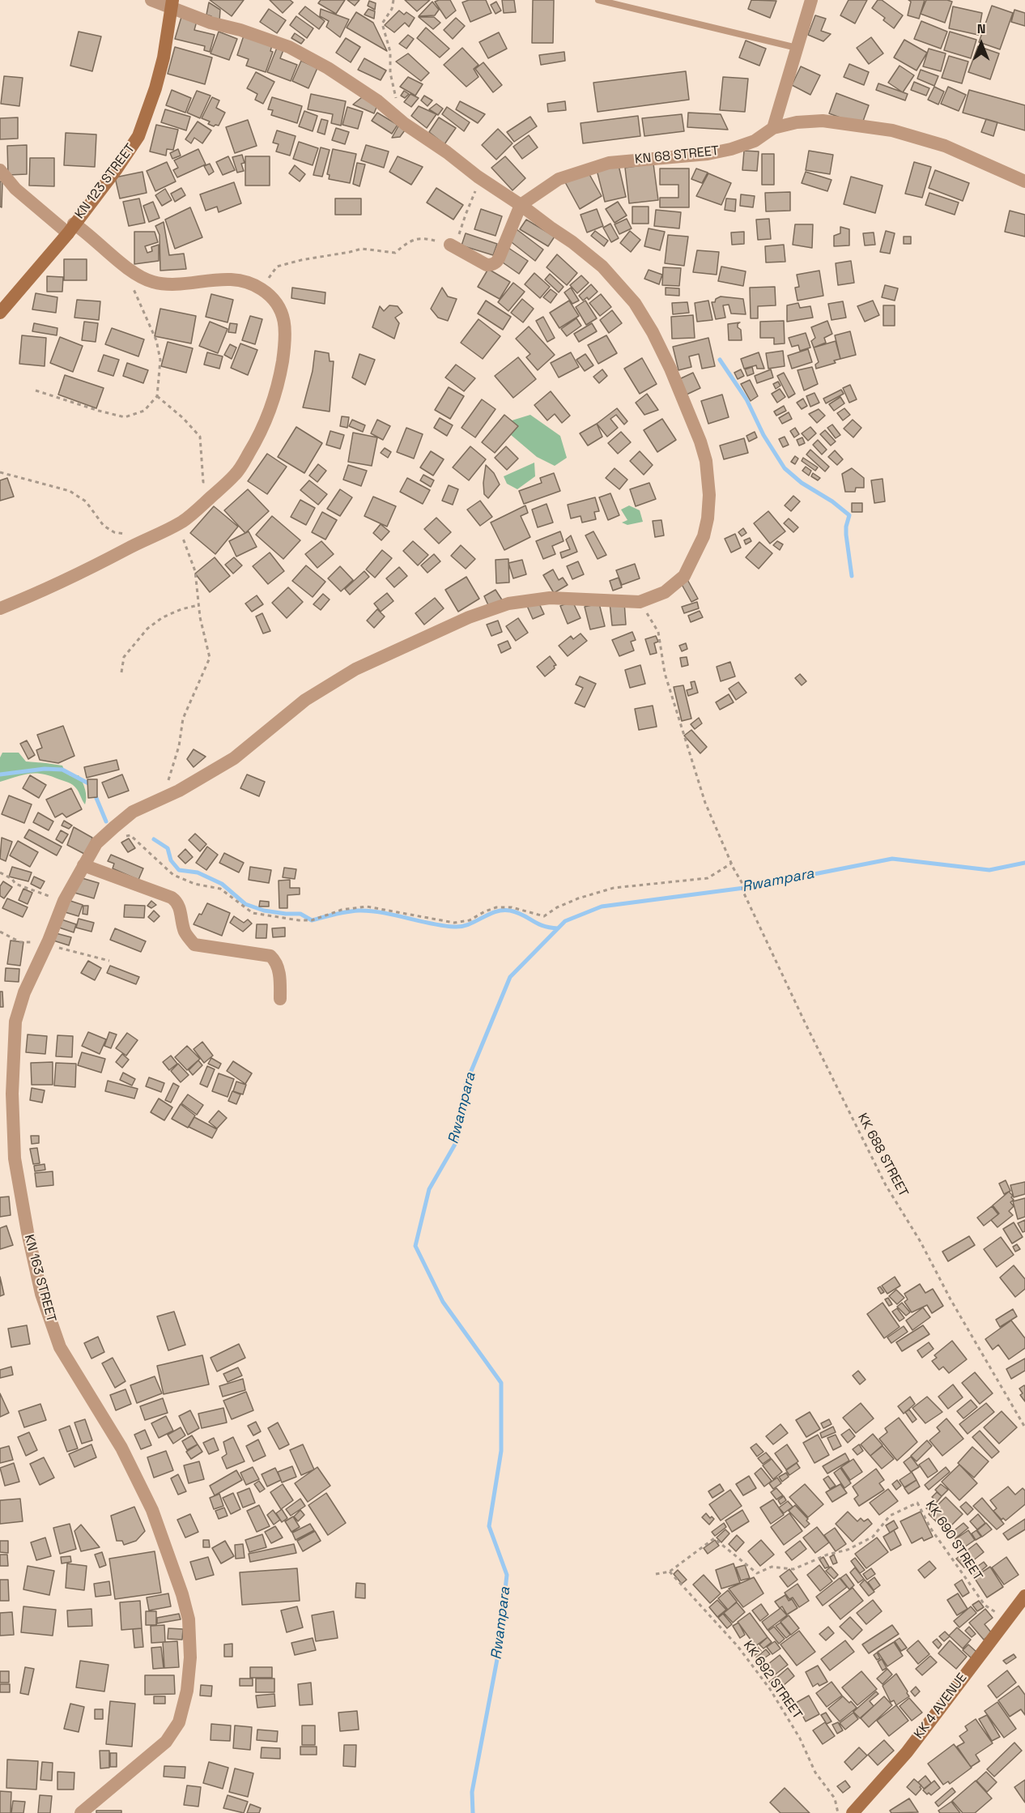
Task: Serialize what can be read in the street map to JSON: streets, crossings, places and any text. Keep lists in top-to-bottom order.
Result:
{
  "streets": {
    "main road": ["KN 123 STREET", "KK 4 AVENUE"],
    "street": ["KN 68 STREET", "KN 163 STREET"],
    "path": ["KK 688 STREET", "KK 690 STREET", "KK 692 STREET"]
  },
  "crossings": [
    ["KK 688 STREET", "KN 163 STREET"],
    ["KK 690 STREET", "KK 692 STREET"],
    ["KK 690 STREET", "KK 4 AVENUE"]
  ],
  "water": ["Rwampara"],
  "north": "top"
}
